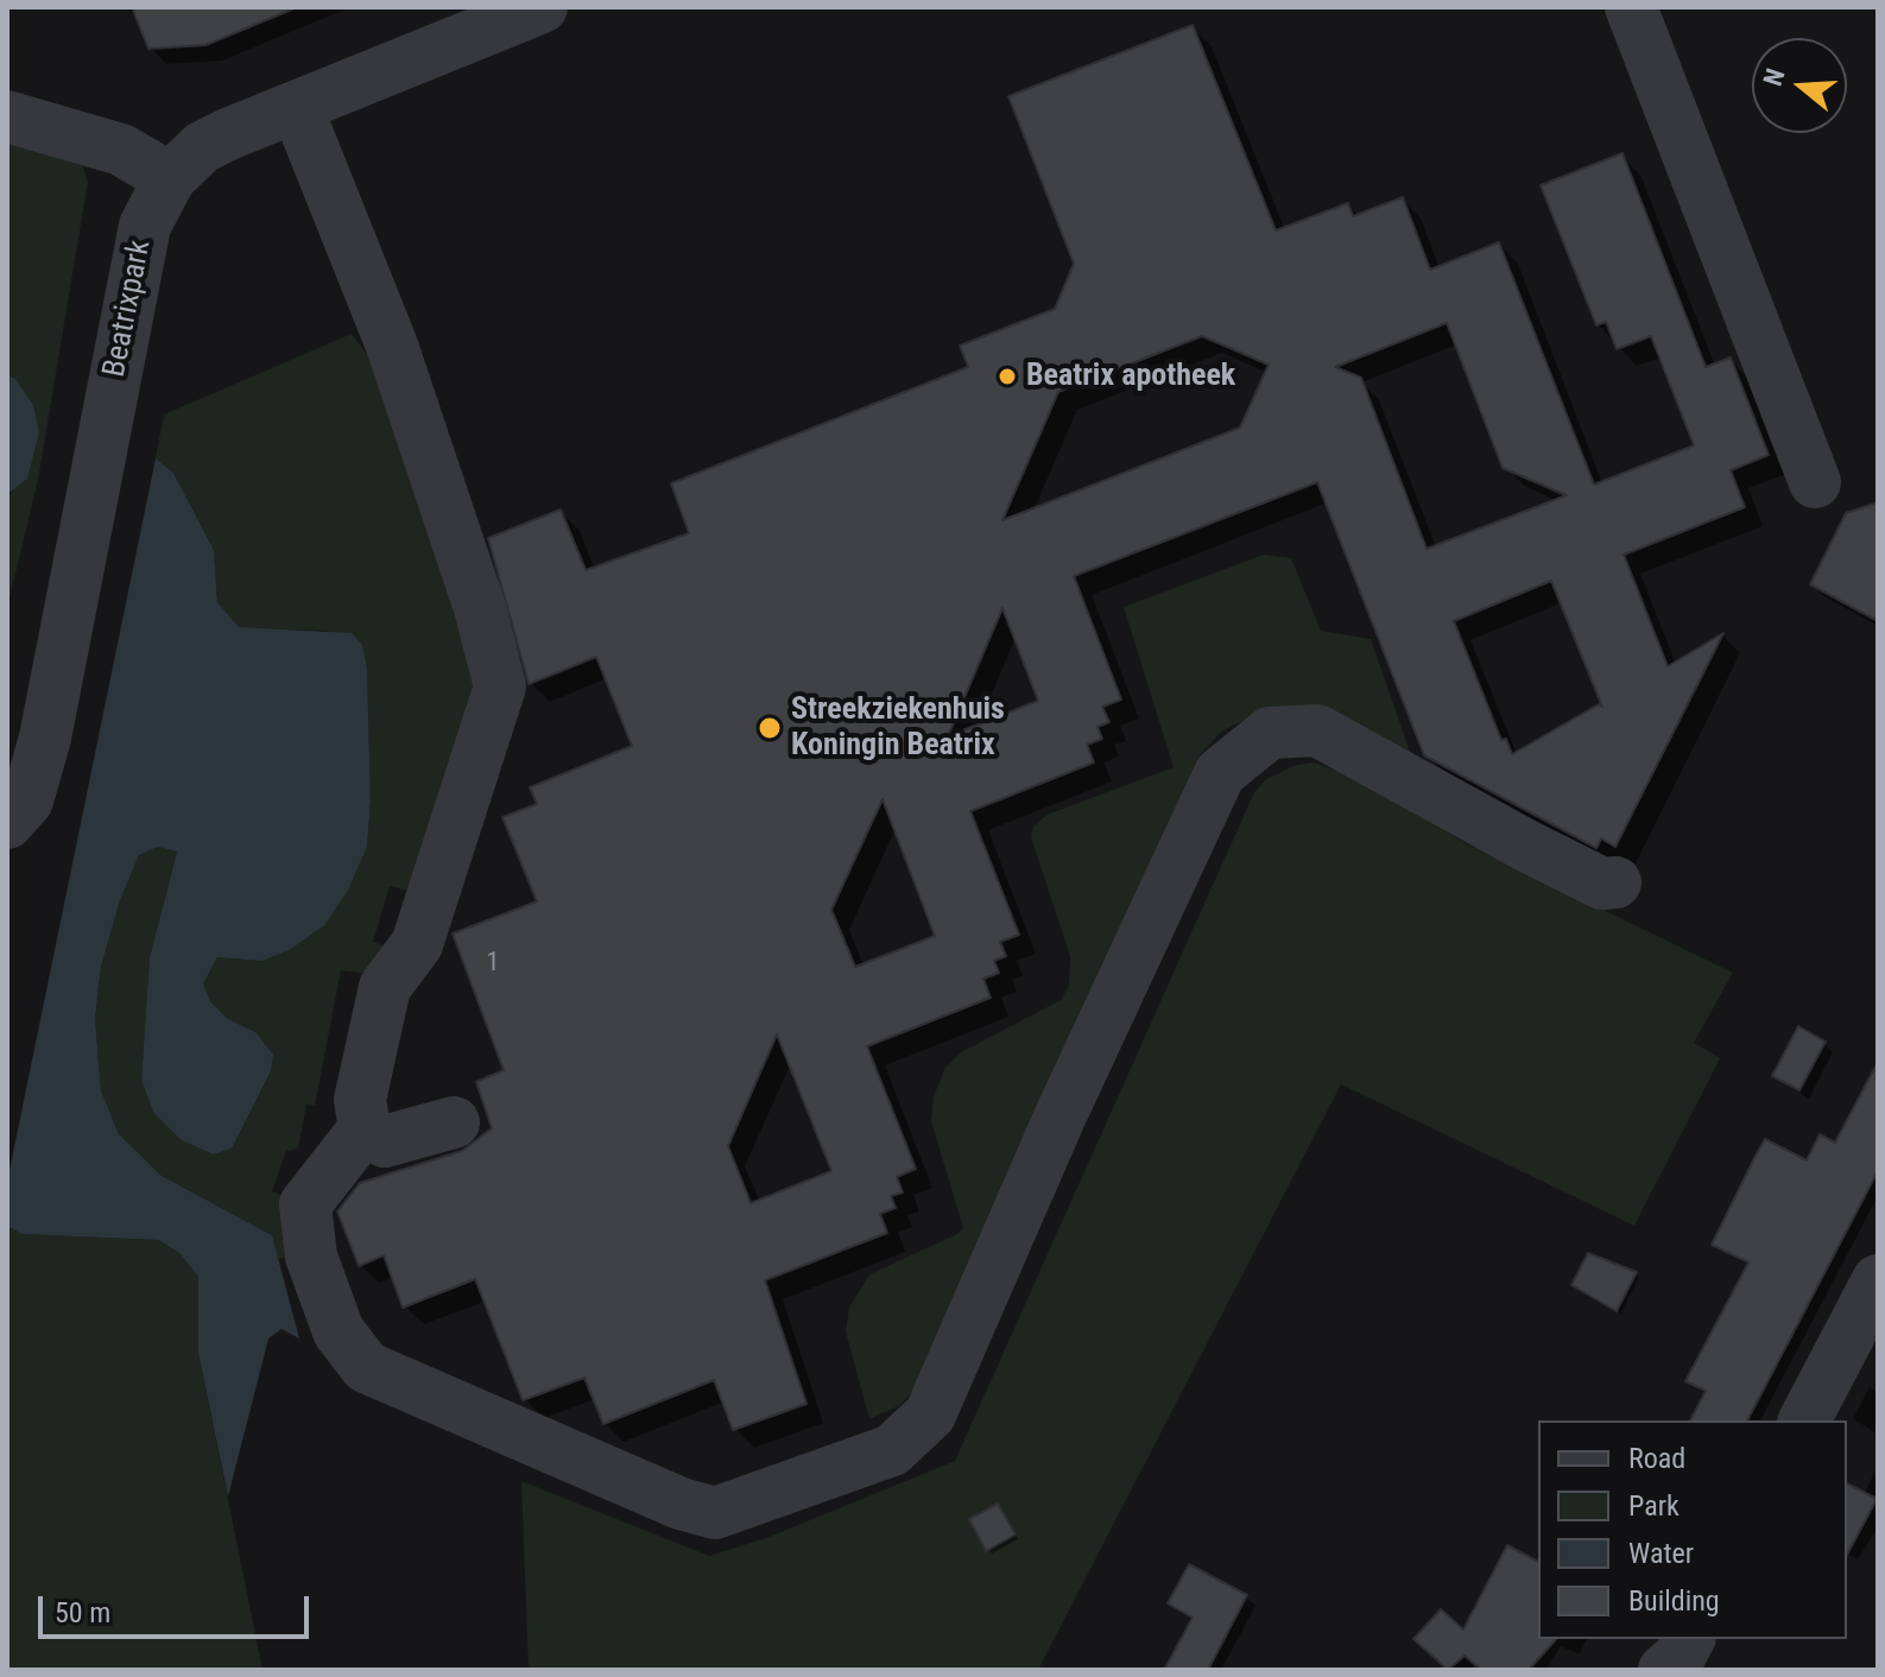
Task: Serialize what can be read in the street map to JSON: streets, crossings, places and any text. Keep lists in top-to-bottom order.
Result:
{
  "streets": {
    "street": ["Beatrixpark"]
  },
  "places": ["Beatrix apotheek", "Streekziekenhuis Koningin Beatrix"],
  "house_numbers": ["1"],
  "legend": [
    "Road",
    "Park",
    "Water",
    "Building"
  ],
  "scale_bar": "50 m",
  "north": "left"
}
